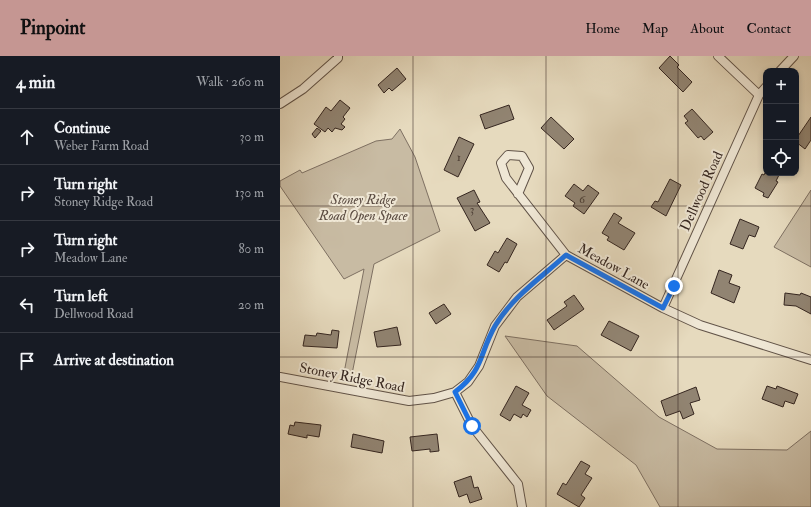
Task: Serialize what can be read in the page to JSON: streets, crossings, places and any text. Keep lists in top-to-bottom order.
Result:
{
  "streets": {
    "street": ["Dellwood Road", "Meadow Lane", "Stoney Ridge Road"]
  },
  "crossings": [
    ["Dellwood Road", "Meadow Lane"],
    ["Meadow Lane", "Stoney Ridge Road"]
  ],
  "parks": ["Stoney Ridge Road Open Space"],
  "house_numbers": ["1", "6", "3"],
  "page": {
    "header": "Pinpoint",
    "nav": [
      "Home",
      "Map",
      "About",
      "Contact"
    ],
    "heading": ["4 min", "Walk · 260 m"],
    "map_buttons": ["+", "−"],
    "list": [
      ["Continue", "Weber Farm Road", "30 m"],
      ["Turn right", "Stoney Ridge Road", "130 m"],
      ["Turn right", "Meadow Lane", "80 m"],
      ["Turn left", "Dellwood Road", "20 m"],
      "Arrive at destination"
    ]
  }
}
